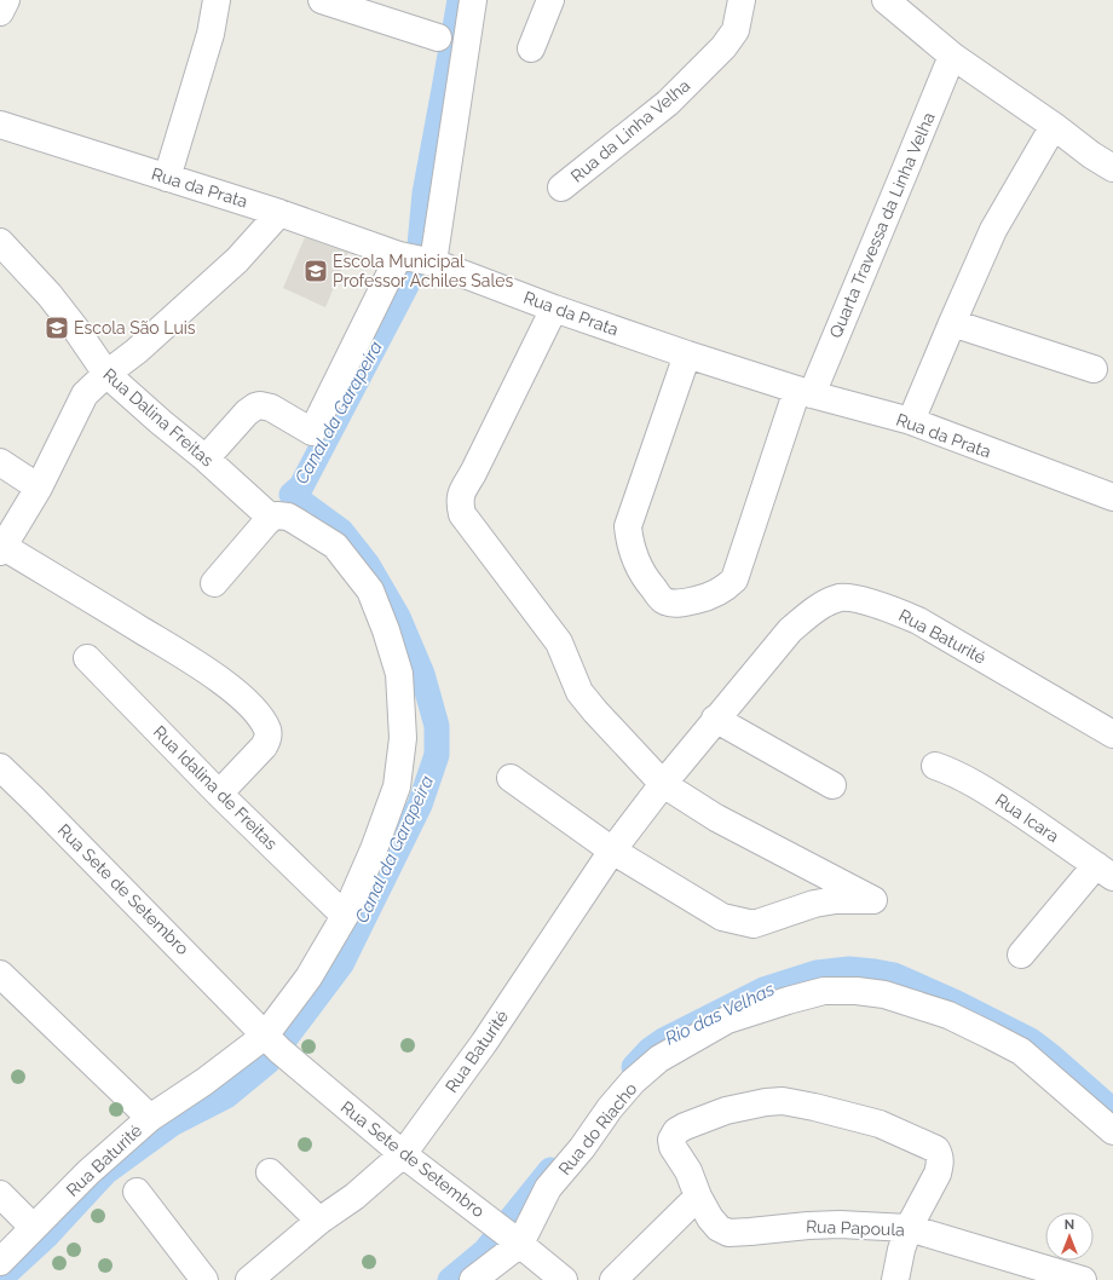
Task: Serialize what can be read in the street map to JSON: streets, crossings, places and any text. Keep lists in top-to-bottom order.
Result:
{
  "streets": {
    "street": [
      "Rua da Linha Velha",
      "Rua da Prata",
      "Quarta Travessa da Linha Velha",
      "Rua Dalina Freitas",
      "Rua Baturité",
      "Rua Idalina de Freitas",
      "Rua Icara",
      "Rua Sete de Setembro",
      "Rua do Riacho",
      "Rua Papoula"
    ]
  },
  "crossings": [
    ["Rua da Prata", "Quarta Travessa da Linha Velha"],
    ["Rua Baturité", "Rua Sete de Setembro"],
    ["Rua Sete de Setembro", "Rua do Riacho"]
  ],
  "water": ["Canal da Garapeira", "Rio das Velhas"],
  "places": {
    "school or university": ["Escola Municipal Professor Achiles Sales", "Escola São Luis"]
  },
  "north": "top"
}
